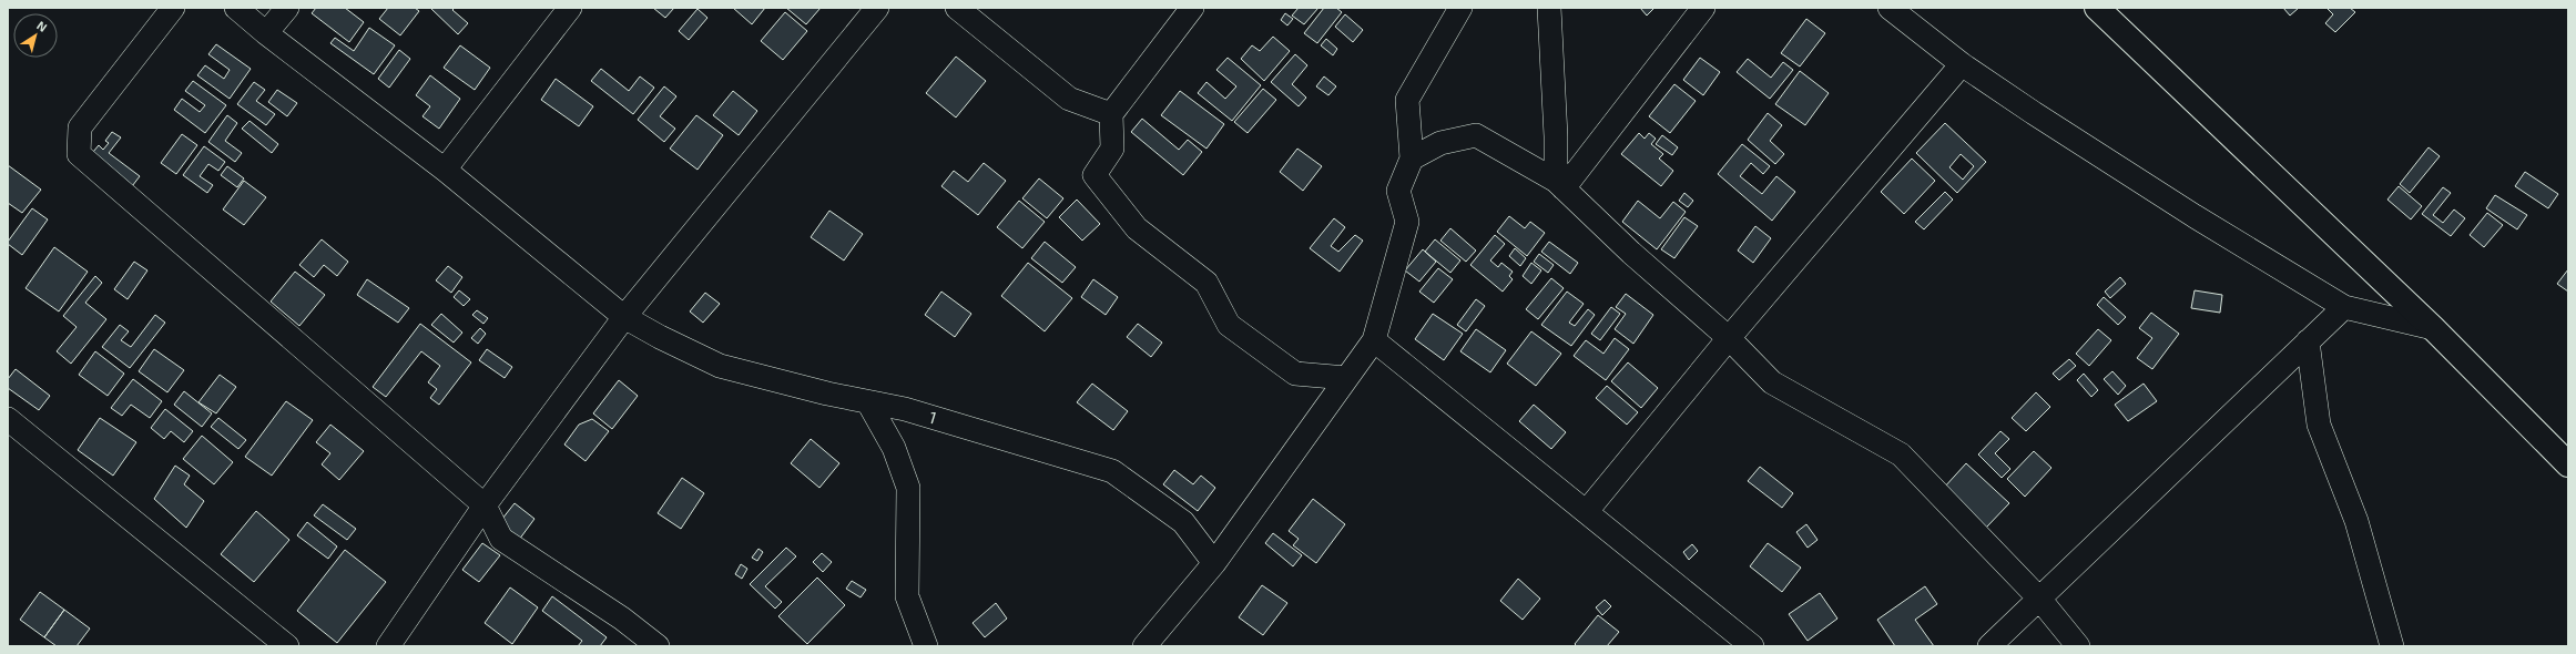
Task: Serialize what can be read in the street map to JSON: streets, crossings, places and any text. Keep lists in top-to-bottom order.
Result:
{
  "streets": {
    "street": ["1"]
  },
  "north": "top right"
}
